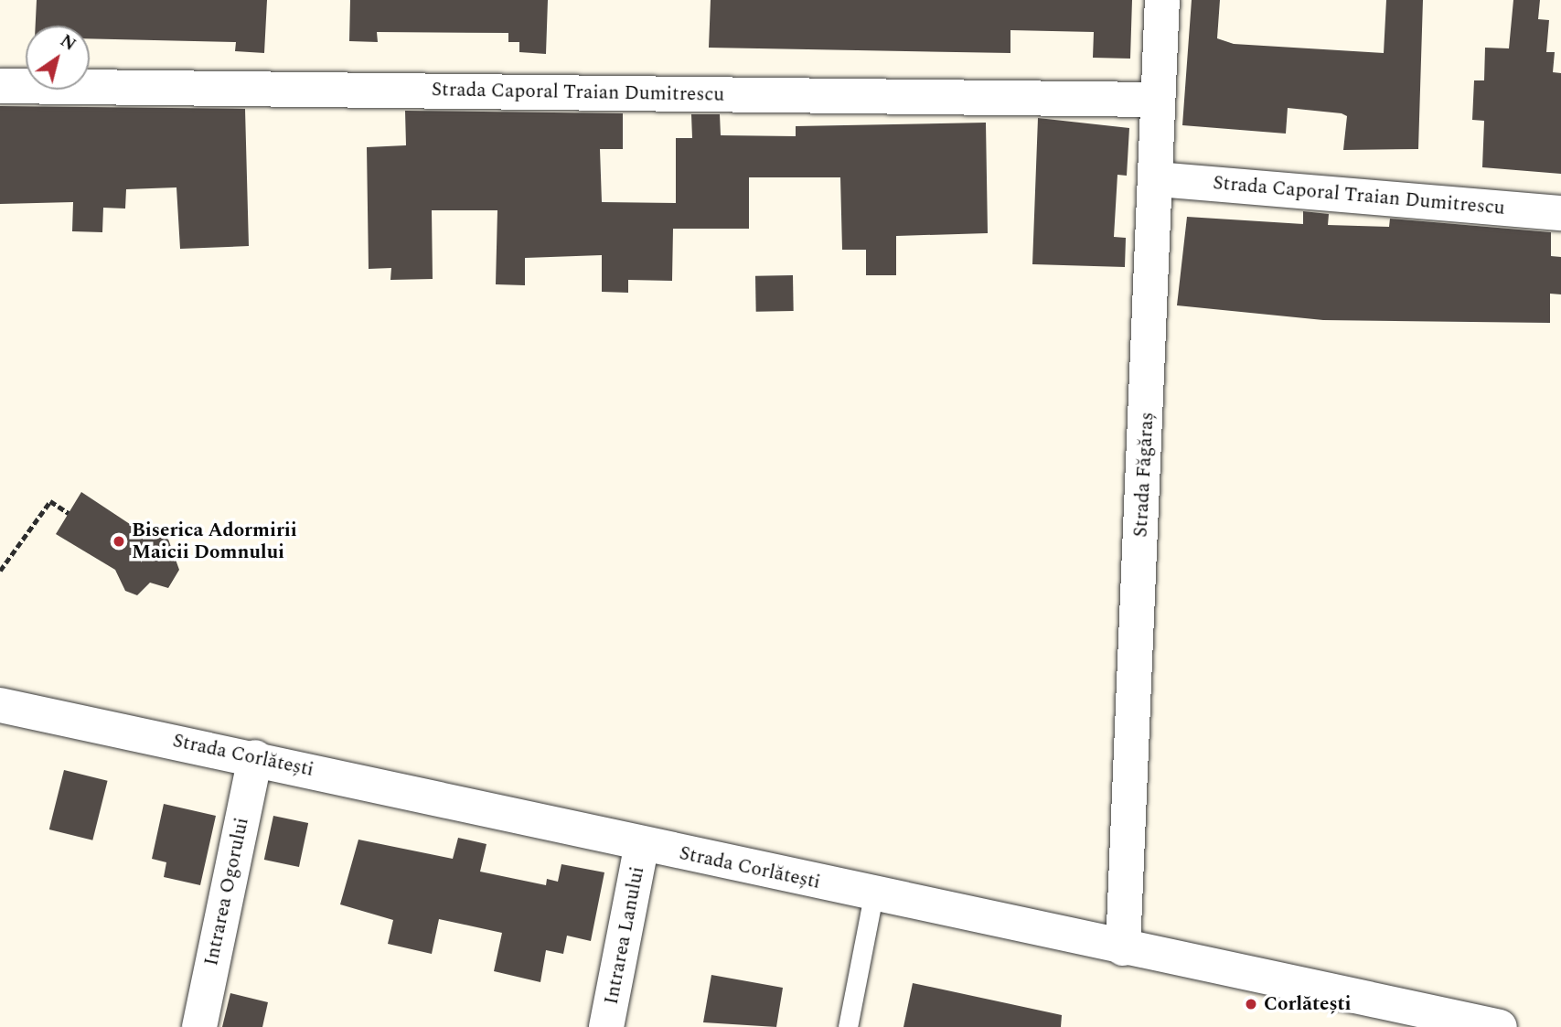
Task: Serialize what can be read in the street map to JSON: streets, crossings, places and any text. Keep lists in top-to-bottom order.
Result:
{
  "streets": {
    "street": [
      "Strada Caporal Traian Dumitrescu",
      "Strada Făgăraș",
      "Strada Corlătești",
      "Intrarea Ogorului",
      "Intrarea Lanului"
    ]
  },
  "crossings": [
    ["Strada Caporal Traian Dumitrescu", "Strada Făgăraș"],
    ["Strada Făgăraș", "Strada Corlătești"],
    ["Strada Corlătești", "Intrarea Ogorului"],
    ["Strada Corlătești", "Intrarea Lanului"]
  ],
  "places": ["Biserica Adormirii Maicii Domnului", "Corlătești"],
  "north": "top right"
}
